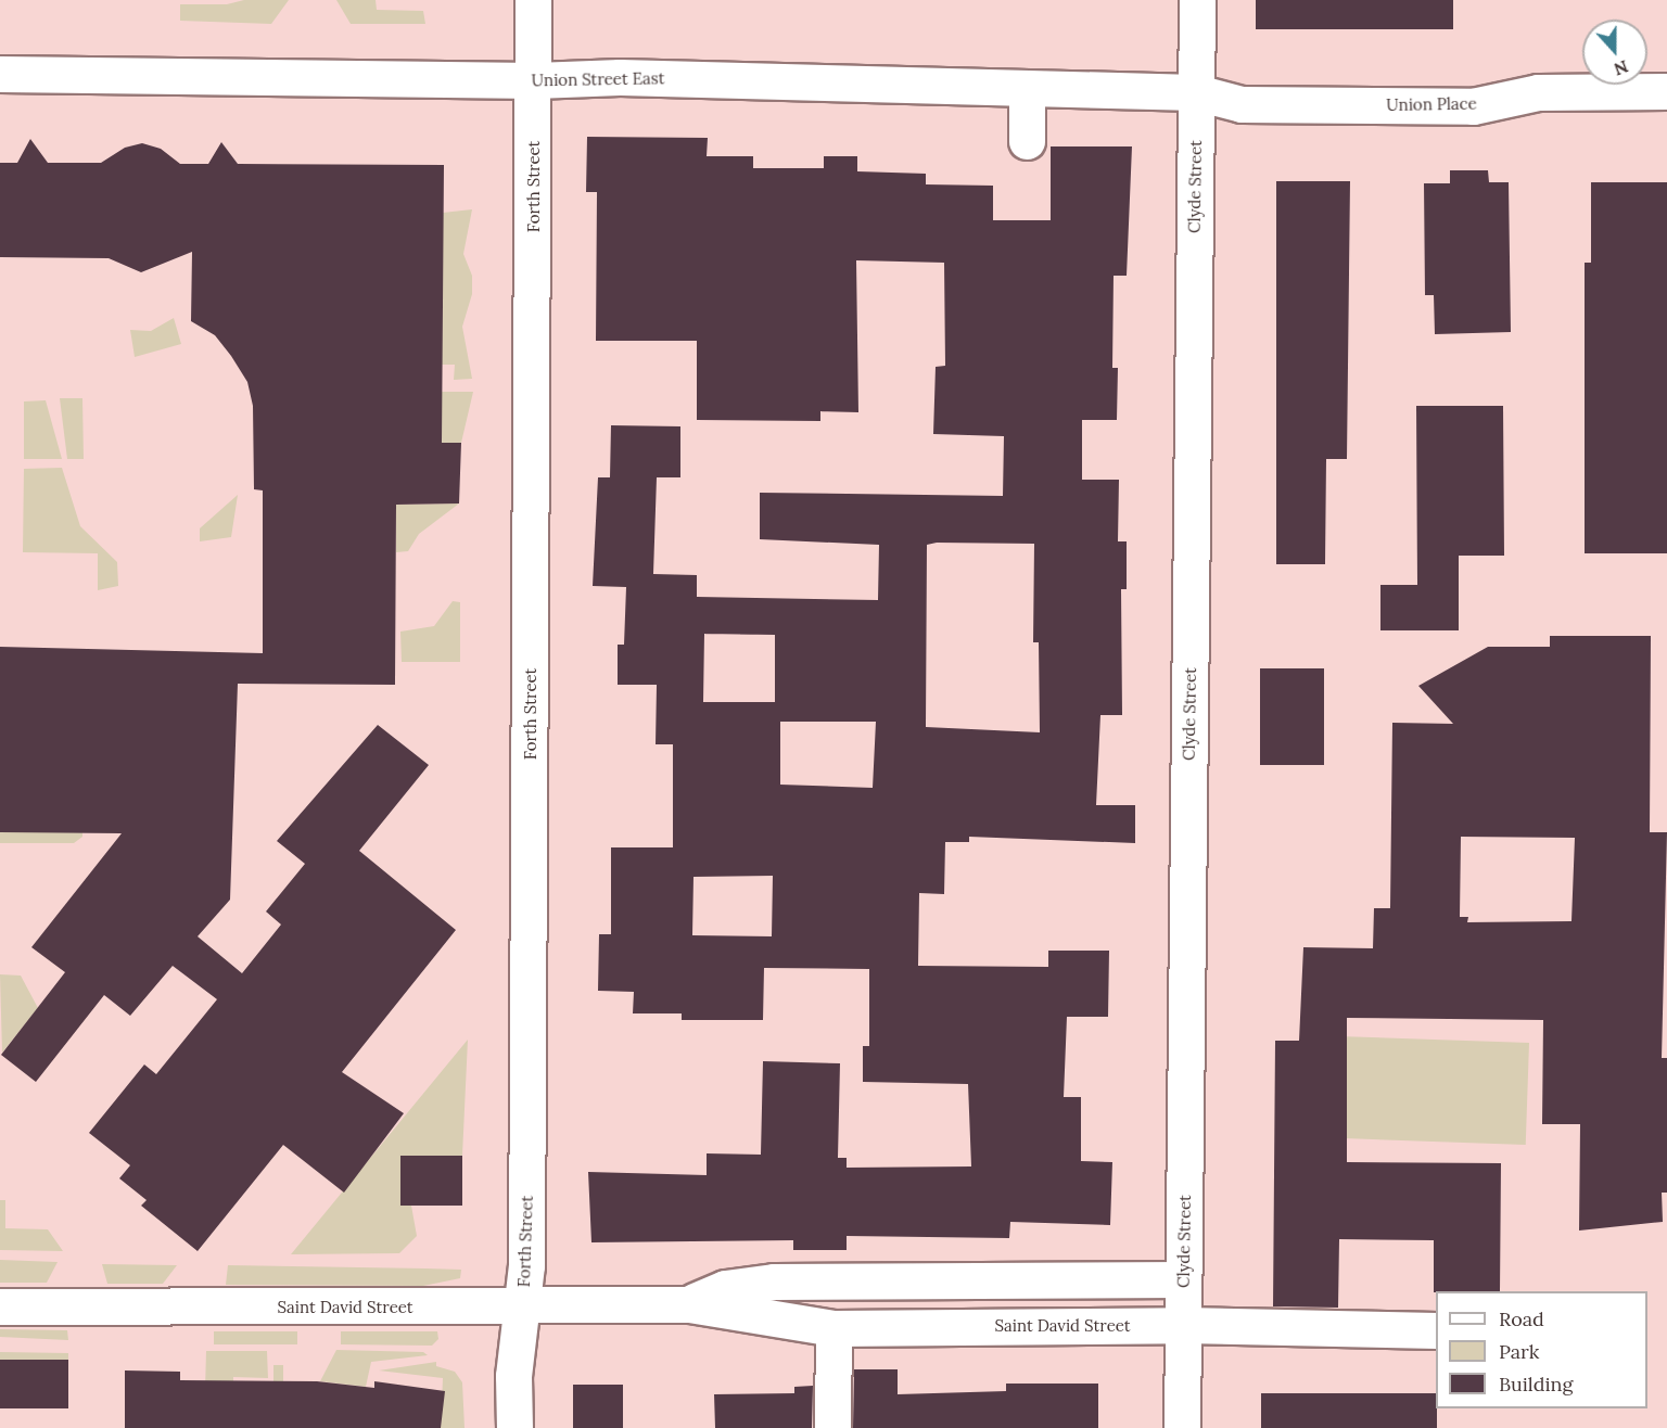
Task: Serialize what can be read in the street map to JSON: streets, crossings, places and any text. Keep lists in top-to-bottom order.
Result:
{
  "streets": {
    "street": [
      "Union Street East",
      "Union Place",
      "Forth Street",
      "Clyde Street",
      "Saint David Street"
    ]
  },
  "crossings": [
    ["Union Street East", "Union Place"],
    ["Union Street East", "Forth Street"],
    ["Union Street East", "Clyde Street"],
    ["Union Place", "Clyde Street"],
    ["Forth Street", "Saint David Street"],
    ["Clyde Street", "Saint David Street"]
  ],
  "legend": ["Road", "Park", "Building"],
  "north": "bottom"
}
